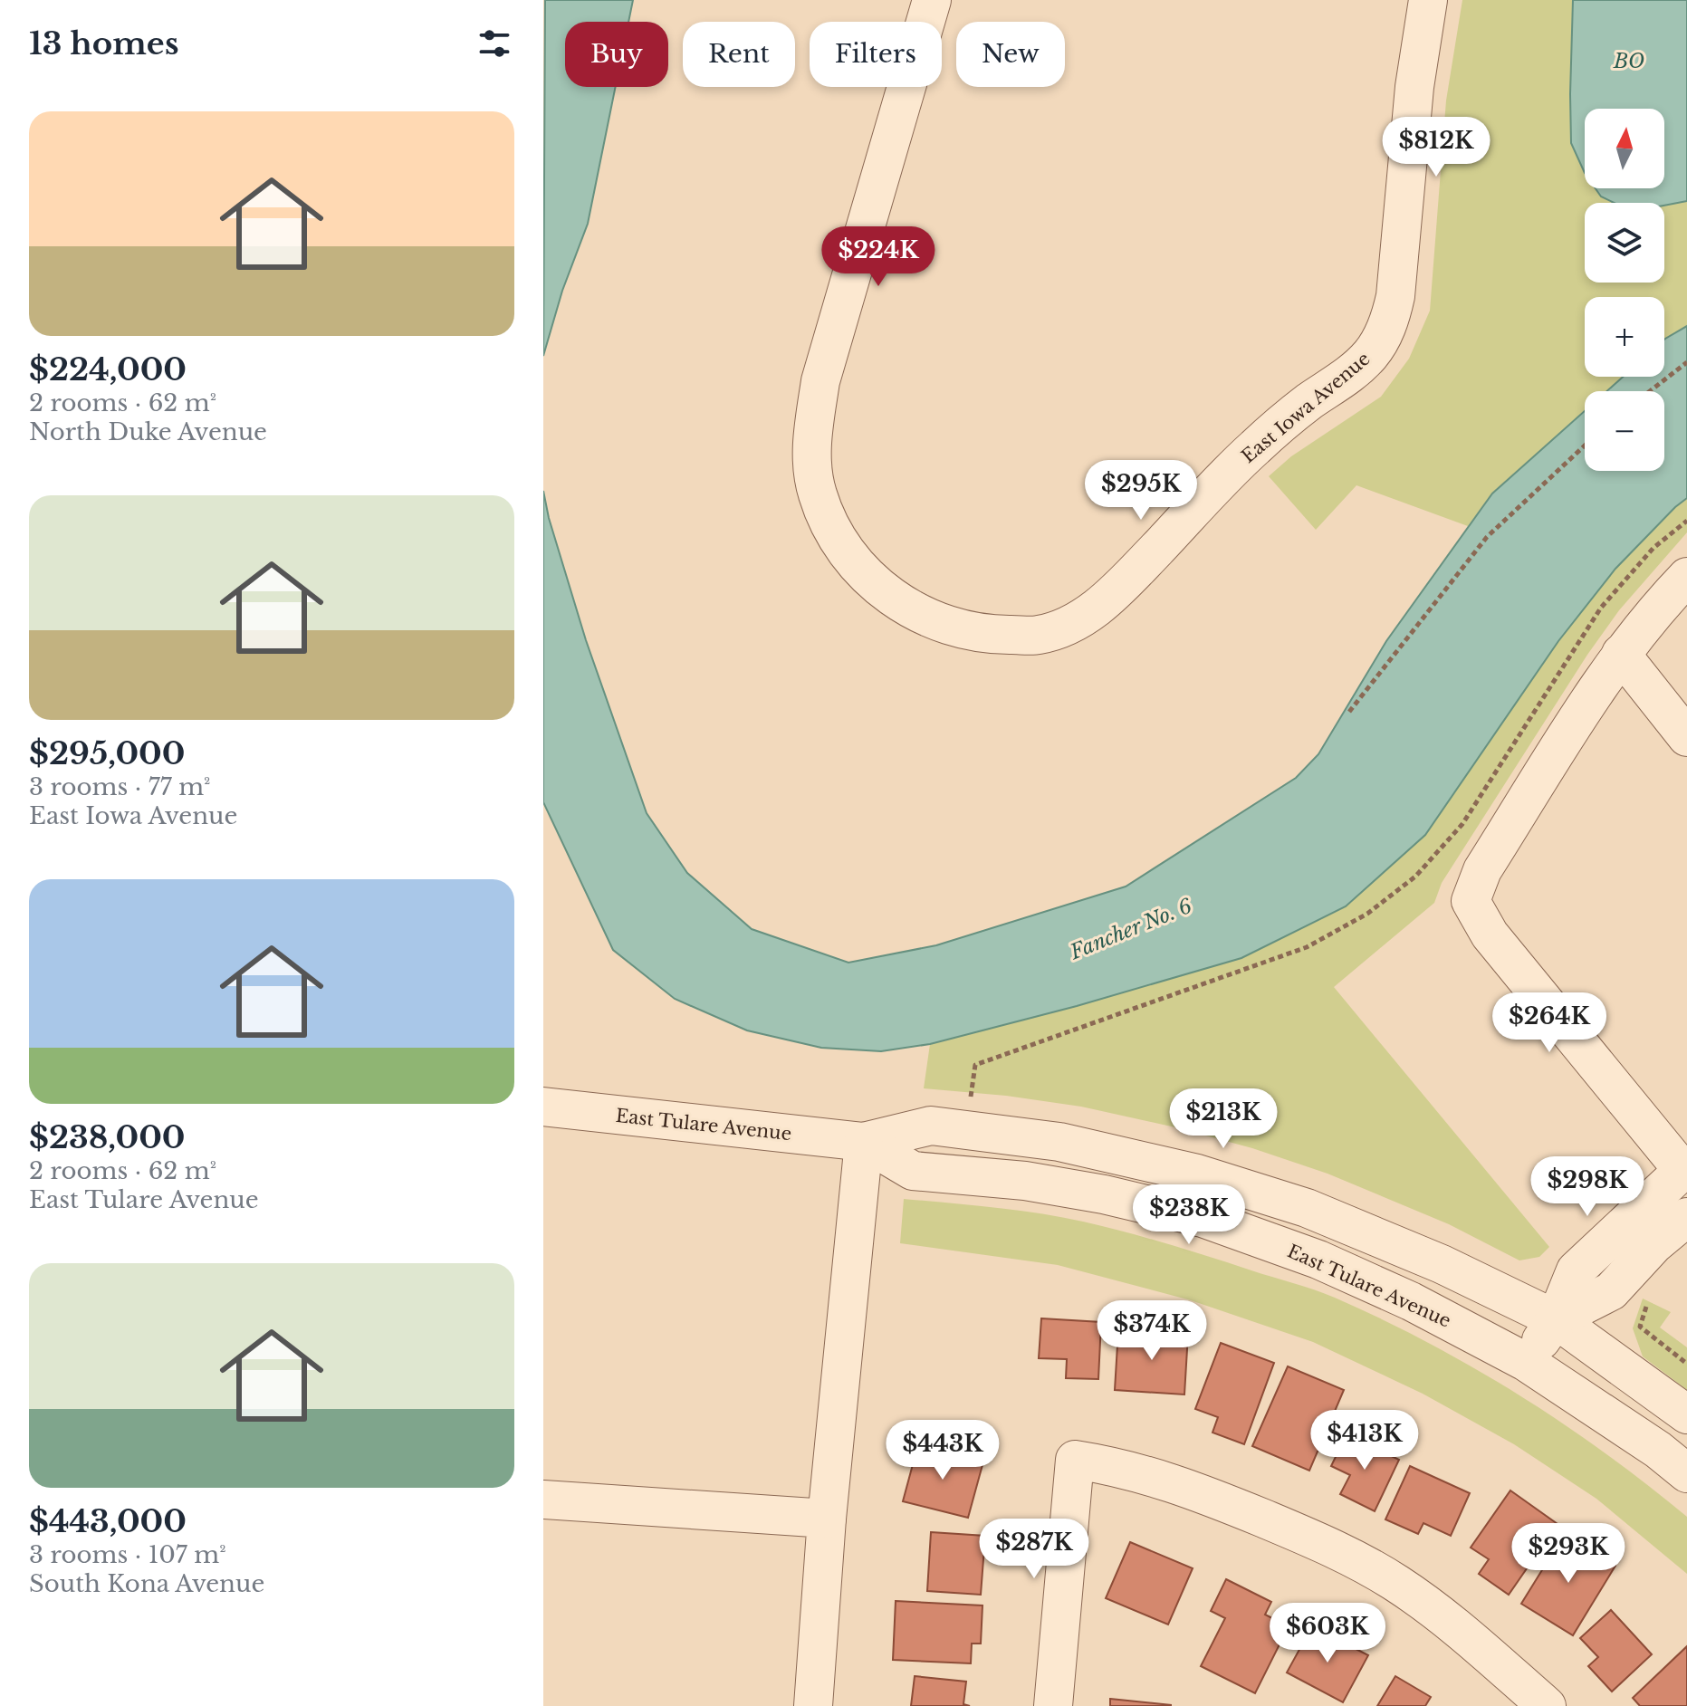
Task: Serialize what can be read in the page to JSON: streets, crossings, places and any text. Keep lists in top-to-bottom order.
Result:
{
  "streets": {
    "street": ["East Iowa Avenue", "East Tulare Avenue"]
  },
  "water": ["BO", "Fancher No. 6"],
  "north": "top",
  "page": {
    "heading": "13 homes",
    "chip": [
      "Buy",
      "Rent",
      "Filters",
      "New"
    ],
    "list": [
      {
        "name": "$224,000",
        "note": "2 rooms · 62 m² · North Duke Avenue"
      },
      {
        "name": "$295,000",
        "note": "3 rooms · 77 m² · East Iowa Avenue"
      },
      {
        "name": "$238,000",
        "note": "2 rooms · 62 m² · East Tulare Avenue"
      },
      {
        "name": "$443,000",
        "note": "3 rooms · 107 m² · South Kona Avenue"
      }
    ],
    "map_buttons": ["+", "−"],
    "price": [
      "$812K",
      "$224K",
      "$295K",
      "$264K",
      "$213K",
      "$298K",
      "$238K",
      "$374K",
      "$413K",
      "$443K",
      "$287K",
      "$293K",
      "$603K"
    ]
  }
}
